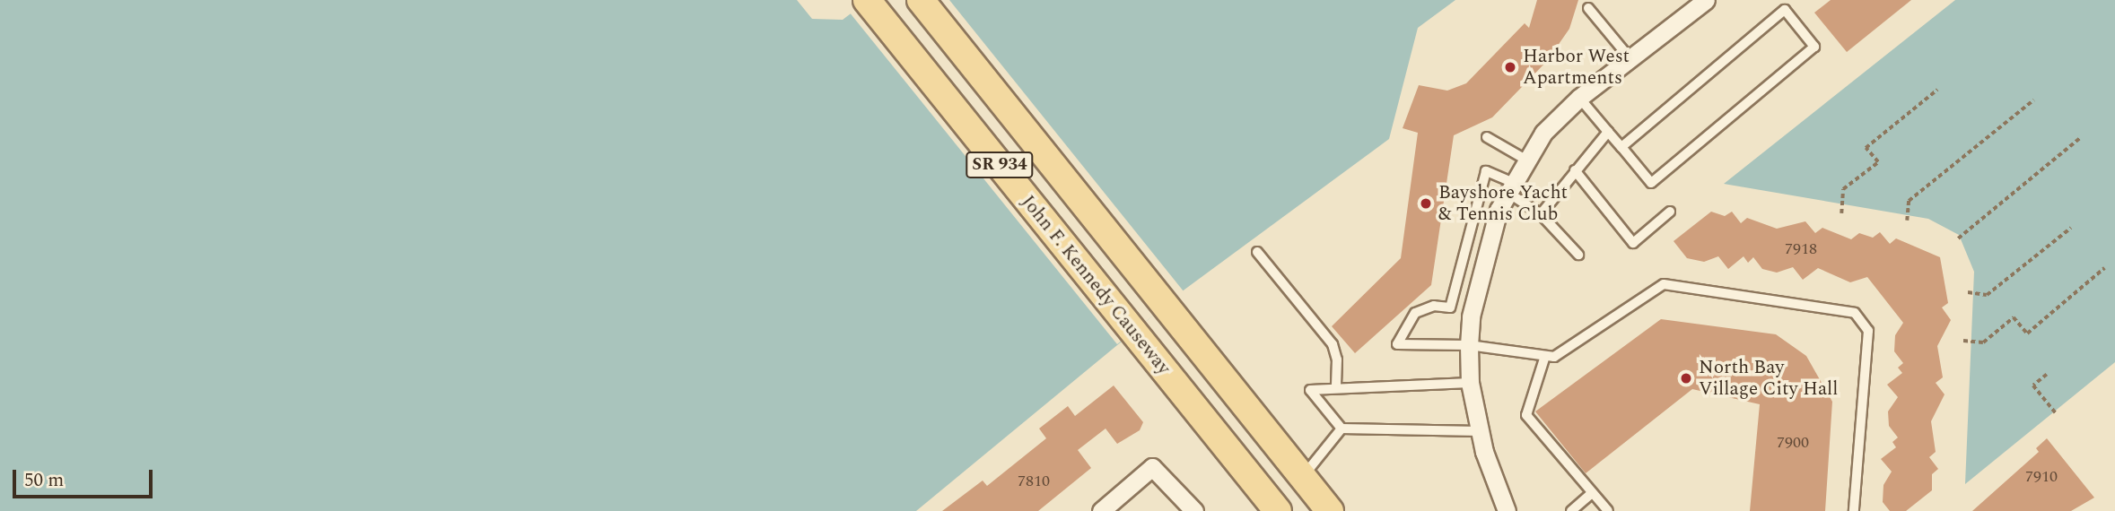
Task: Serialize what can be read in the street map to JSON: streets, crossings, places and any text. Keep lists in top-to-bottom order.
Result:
{
  "streets": {
    "main road": ["SR 934", "John F. Kennedy Causeway"]
  },
  "places": ["Harbor West Apartments", "Bayshore Yacht & Tennis Club", "North Bay Village City Hall"],
  "house_numbers": [
    "7918",
    "7900",
    "7910",
    "7810"
  ],
  "scale_bar": "50 m"
}
